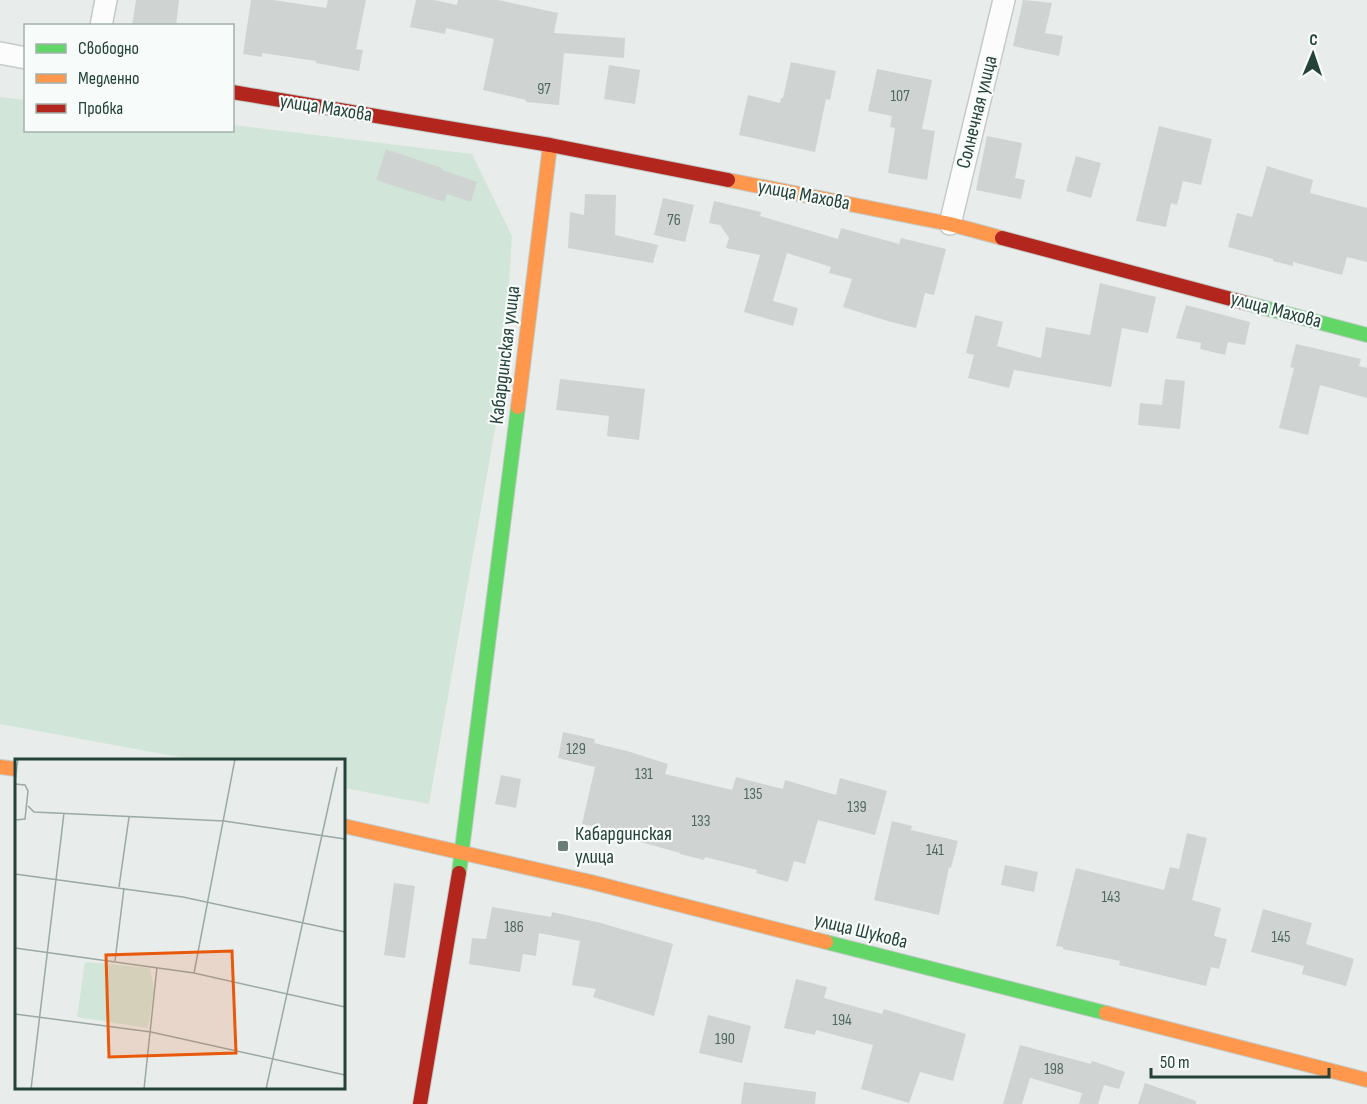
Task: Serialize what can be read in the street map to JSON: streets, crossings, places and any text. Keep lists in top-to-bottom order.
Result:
{
  "streets": {
    "street": [
      "улица Махова",
      "Солнечная улица",
      "Кабардинская улица",
      "улица Шукова"
    ]
  },
  "crossings": [
    ["улица Махова", "Солнечная улица"],
    ["улица Махова", "Кабардинская улица"],
    ["Кабардинская улица", "улица Шукова"]
  ],
  "places": {
    "transit": ["Кабардинская улица"]
  },
  "house_numbers": [
    "97",
    "107",
    "76",
    "129",
    "131",
    "135",
    "139",
    "133",
    "141",
    "143",
    "186",
    "145",
    "194",
    "190",
    "198"
  ],
  "legend": ["Свободно", "Медленно", "Пробка"],
  "scale_bar": "50 m",
  "north": "top"
}
